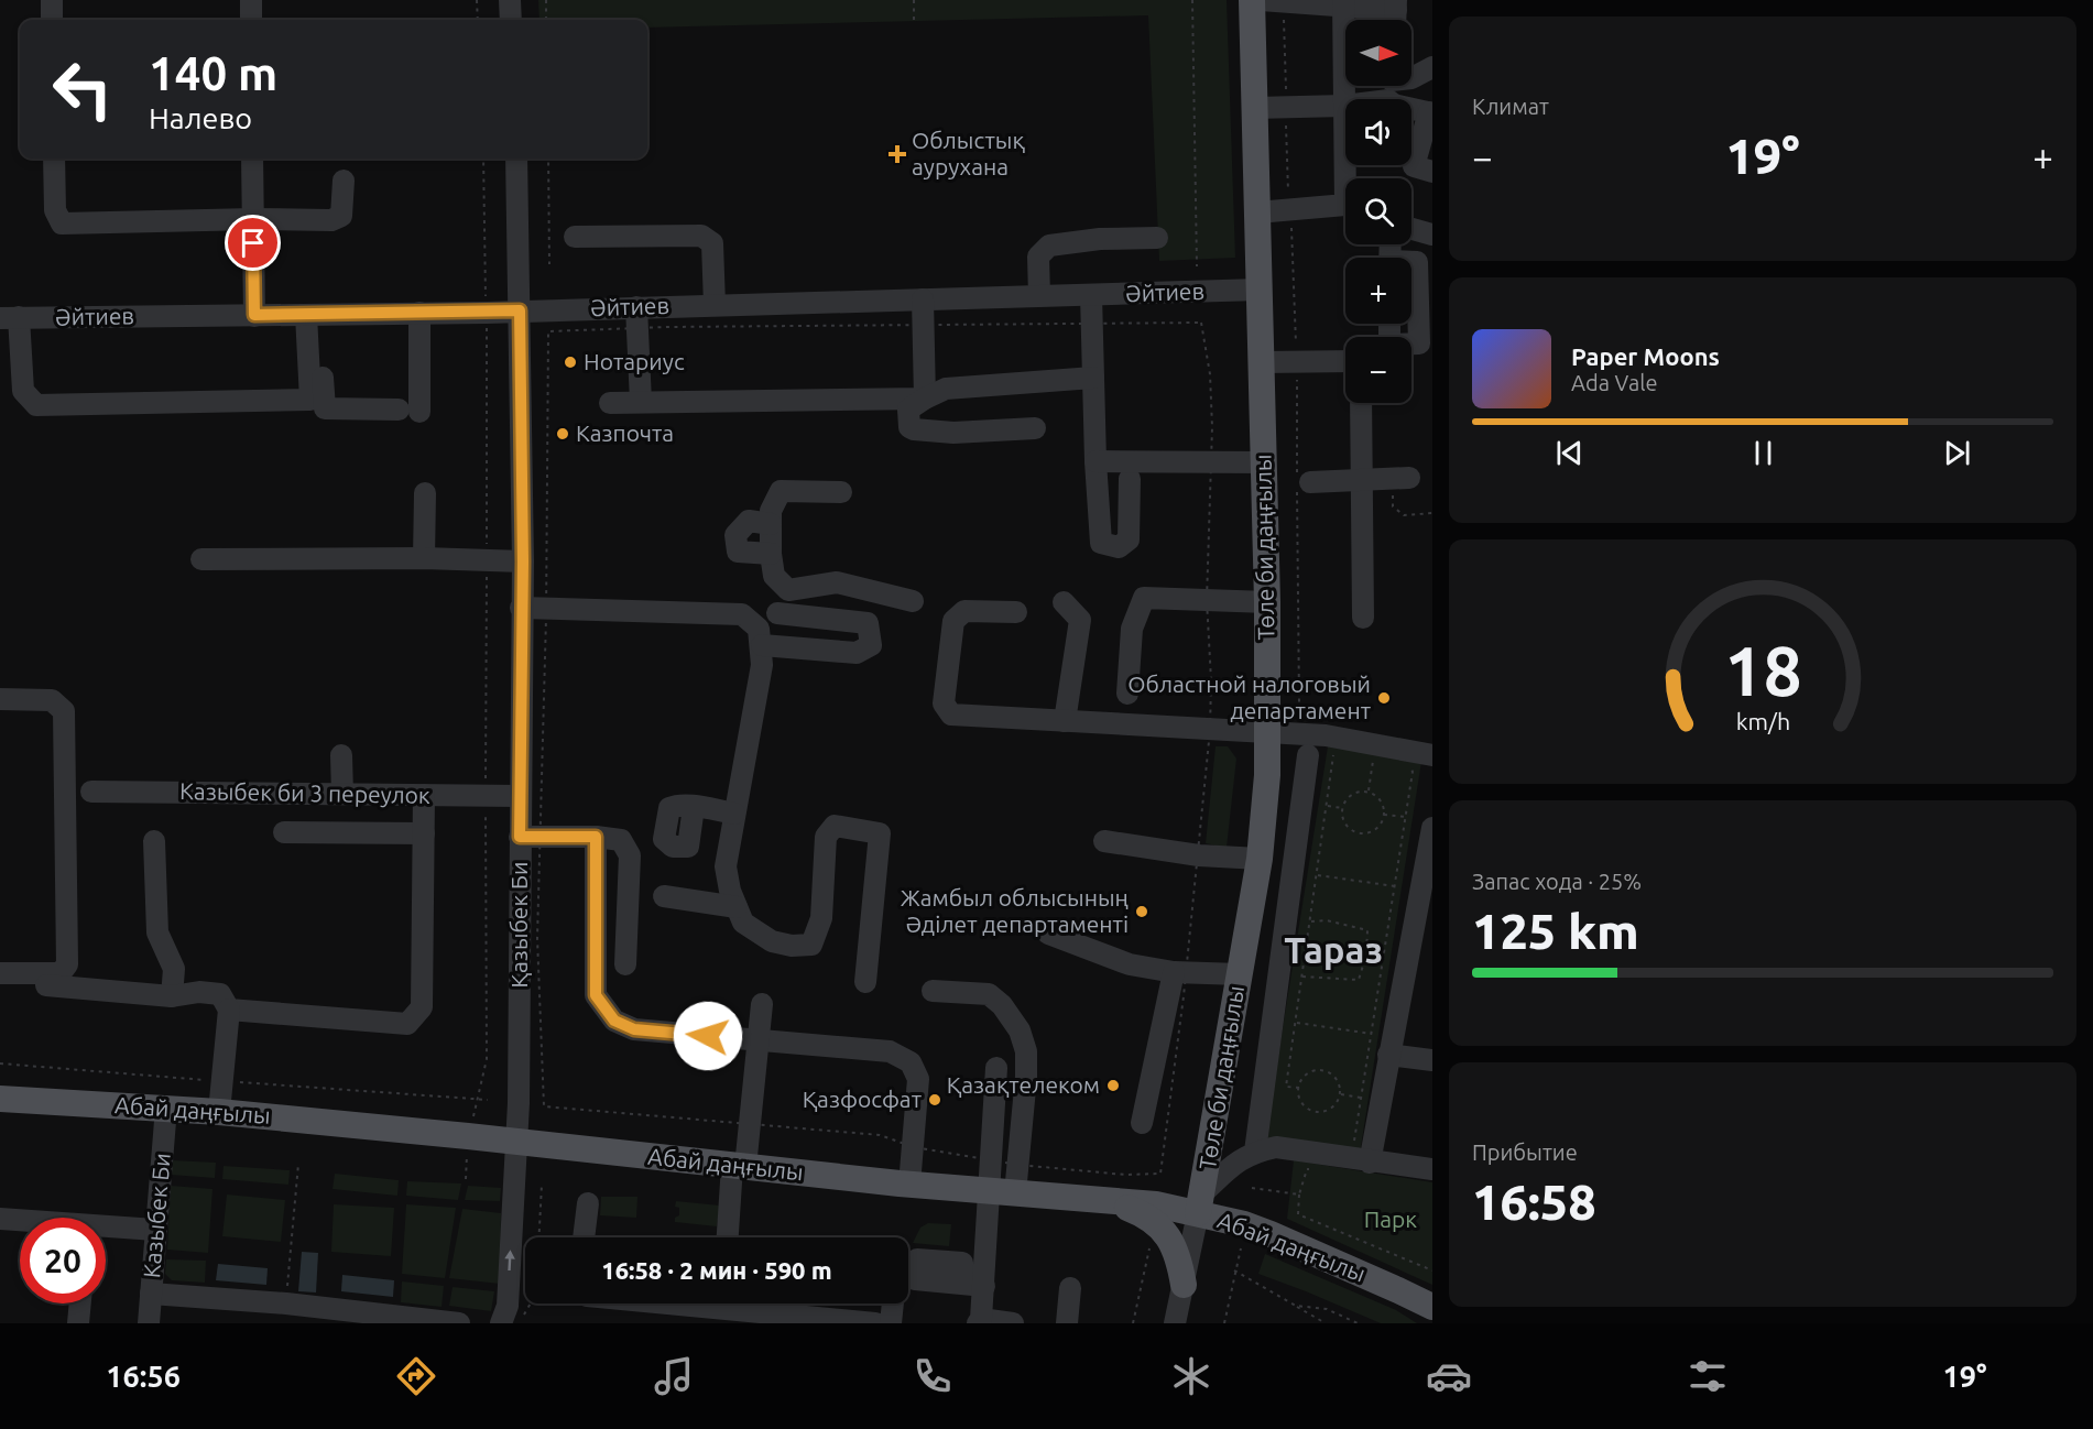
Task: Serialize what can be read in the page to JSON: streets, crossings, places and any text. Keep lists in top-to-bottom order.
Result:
{
  "streets": {
    "main road": ["Төле би даңғылы", "Абай даңғылы"],
    "street": [
      "Әйтиев",
      "Казыбек би 3 переулок",
      "Қазыбек Би",
      "Казыбек Би"
    ]
  },
  "crossings": [
    ["Әйтиев", "Төле би даңғылы"],
    ["Әйтиев", "Қазыбек Би"],
    ["Төле би даңғылы", "Абай даңғылы"],
    ["Казыбек би 3 переулок", "Қазыбек Би"],
    ["Қазыбек Би", "Абай даңғылы"],
    ["Абай даңғылы", "Казыбек Би"]
  ],
  "districts": ["Тараз"],
  "parks": ["Парк"],
  "places": {
    "health": ["Облыстық аурухана"],
    "other": [
      "Нотариус",
      "Казпочта",
      "Областной налоговый департамент",
      "Жамбыл облысының Әділет департаменті",
      "Қазақтелеком",
      "Қазфосфат"
    ]
  },
  "north": "right",
  "page": {
    "tile": [
      "Климат",
      ["Запас хода · 25%", "125 km"],
      ["Прибытие", "16:58"]
    ],
    "map_buttons": ["+", "−"],
    "turn": ["140 m", "Налево"],
    "heat": ["−", "19°", "+"],
    "song": ["Paper Moons", "Ada Vale"],
    "limit": "20",
    "trip": "16:58 · 2 мин · 590 m",
    "tabs": ["16:56", "19°"],
    "gauge": ["18", "km/h"]
  }
}
